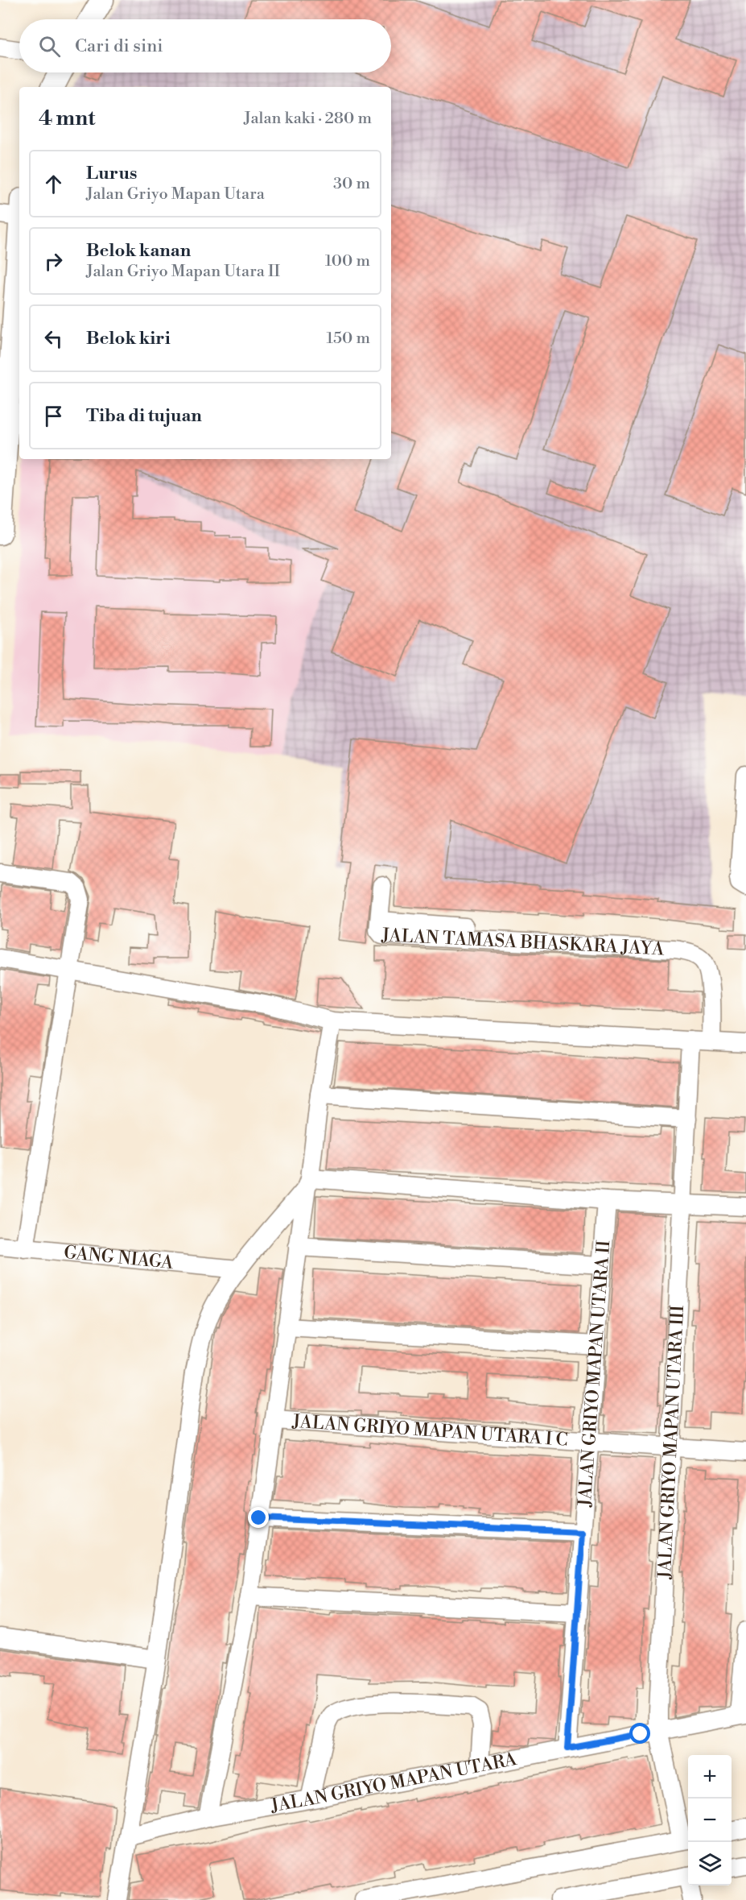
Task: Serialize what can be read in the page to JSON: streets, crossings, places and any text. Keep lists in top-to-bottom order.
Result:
{
  "streets": {
    "street": [
      "JALAN TAMASA BHASKARA JAYA",
      "GANG NIAGA",
      "JALAN GRIYO MAPAN UTARA II",
      "JALAN GRIYO MAPAN UTARA I C",
      "JALAN GRIYO MAPAN UTARA III",
      "JALAN GRIYO MAPAN UTARA"
    ]
  },
  "crossings": [
    ["JALAN GRIYO MAPAN UTARA II", "JALAN GRIYO MAPAN UTARA I C"],
    ["JALAN GRIYO MAPAN UTARA II", "JALAN GRIYO MAPAN UTARA"],
    ["JALAN GRIYO MAPAN UTARA I C", "JALAN GRIYO MAPAN UTARA III"],
    ["JALAN GRIYO MAPAN UTARA III", "JALAN GRIYO MAPAN UTARA"]
  ],
  "page": {
    "search": "Cari di sini",
    "heading": ["4 mnt", "Jalan kaki · 280 m"],
    "list": [
      ["Lurus", "Jalan Griyo Mapan Utara", "30 m"],
      ["Belok kanan", "Jalan Griyo Mapan Utara II", "100 m"],
      ["Belok kiri", "150 m"],
      "Tiba di tujuan"
    ],
    "map_buttons": ["+", "−"]
  }
}
